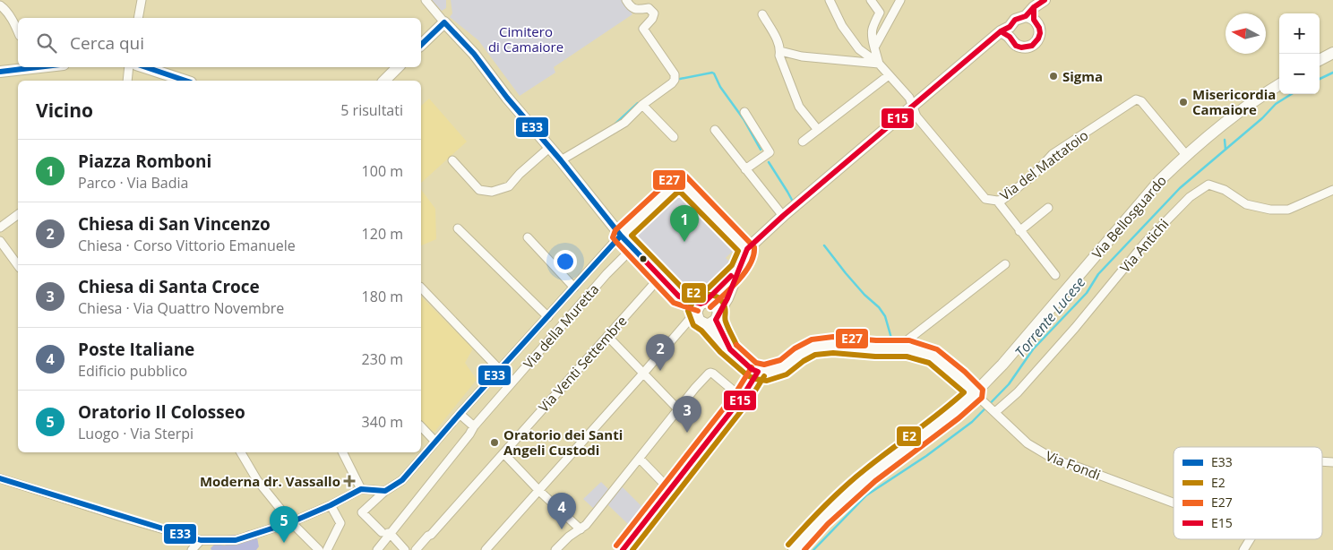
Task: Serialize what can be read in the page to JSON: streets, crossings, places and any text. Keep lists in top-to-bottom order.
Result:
{
  "streets": {
    "street": [
      "Via del Mattatoio",
      "Via Bellosguardo",
      "Via Antichi",
      "Via della Muretta",
      "Via Venti Settembre",
      "Via Fondi"
    ]
  },
  "crossings": [
    ["Via del Mattatoio", "Via Bellosguardo"],
    ["Via Bellosguardo", "Via Fondi"],
    ["Via Antichi", "Via Fondi"]
  ],
  "water": ["Torrente Lucese"],
  "parks": ["Cimitero di Camaiore"],
  "places": {
    "other": ["Sigma", "Misericordia Camaiore", "Oratorio dei Santi Angeli Custodi"],
    "health": ["Moderna dr. Vassallo"]
  },
  "lines": [
    "transit line E15",
    "transit line E33",
    "transit line E27",
    "transit line E2"
  ],
  "legend": [
    "E33",
    "E2",
    "E27",
    "E15"
  ],
  "north": "left",
  "page": {
    "map_buttons": ["+", "−"],
    "search": "Cerca qui",
    "heading": ["Vicino", "5 risultati"],
    "list": [
      {
        "mark": "1",
        "name": "Piazza Romboni",
        "note": "Parco · Via Badia",
        "value": "100 m"
      },
      {
        "mark": "2",
        "name": "Chiesa di San Vincenzo",
        "note": "Chiesa · Corso Vittorio Emanuele",
        "value": "120 m"
      },
      {
        "mark": "3",
        "name": "Chiesa di Santa Croce",
        "note": "Chiesa · Via Quattro Novembre",
        "value": "180 m"
      },
      {
        "mark": "4",
        "name": "Poste Italiane",
        "note": "Edificio pubblico",
        "value": "230 m"
      },
      {
        "mark": "5",
        "name": "Oratorio Il Colosseo",
        "note": "Luogo · Via Sterpi",
        "value": "340 m"
      }
    ],
    "pins": [
      "1",
      "2",
      "3",
      "4",
      "5"
    ]
  }
}
